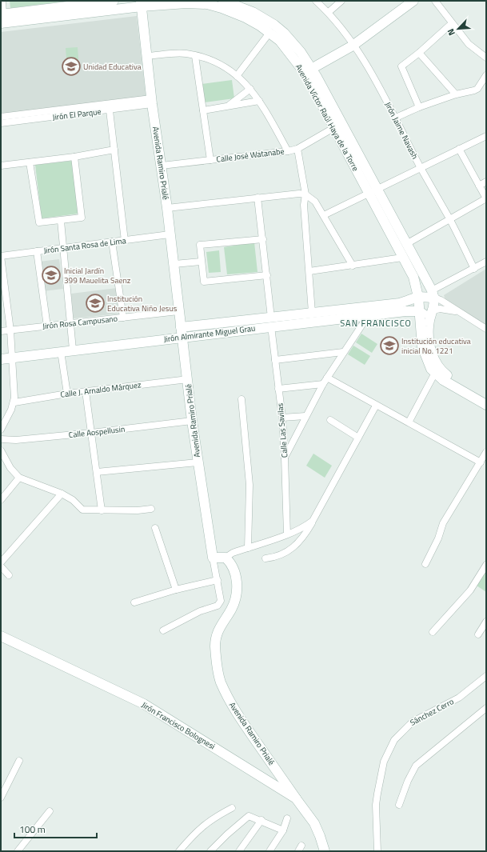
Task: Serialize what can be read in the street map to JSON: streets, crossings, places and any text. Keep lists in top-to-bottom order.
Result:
{
  "streets": {
    "street": [
      "Jirón El Parque",
      "Avenida Víctor Raúl Haya de la Torre",
      "Jirón Jaime Navash",
      "Calle José Watanabe",
      "Avenida Ramiro Prialé",
      "Jirón Santa Rosa de Lima",
      "Jirón Rosa Campusano",
      "Jirón Almirante Miguel Grau",
      "Calle J. Arnaldo Márquez",
      "Calle Las Savilas",
      "Calle Aospellusin",
      "Sánchez Cerro",
      "Jirón Francisco Bolognesi"
    ]
  },
  "crossings": [
    ["Jirón El Parque", "Avenida Ramiro Prialé"],
    ["Avenida Víctor Raúl Haya de la Torre", "Calle José Watanabe"],
    ["Avenida Víctor Raúl Haya de la Torre", "Avenida Ramiro Prialé"],
    ["Avenida Víctor Raúl Haya de la Torre", "Jirón Almirante Miguel Grau"],
    ["Calle José Watanabe", "Avenida Ramiro Prialé"],
    ["Avenida Ramiro Prialé", "Jirón Santa Rosa de Lima"],
    ["Avenida Ramiro Prialé", "Jirón Rosa Campusano"],
    ["Avenida Ramiro Prialé", "Jirón Almirante Miguel Grau"],
    ["Avenida Ramiro Prialé", "Calle J. Arnaldo Márquez"],
    ["Avenida Ramiro Prialé", "Calle Aospellusin"],
    ["Avenida Ramiro Prialé", "Jirón Francisco Bolognesi"],
    ["Jirón Almirante Miguel Grau", "Calle Las Savilas"]
  ],
  "districts": ["SAN FRANCISCO"],
  "places": {
    "school or university": [
      "Unidad Educativa",
      "Inicial Jardín 399 Mauelita Saenz",
      "Institución Educativa Niño Jesus",
      "Institución educativa inicial No. 1221"
    ]
  },
  "scale_bar": "100 m",
  "north": "bottom left"
}
